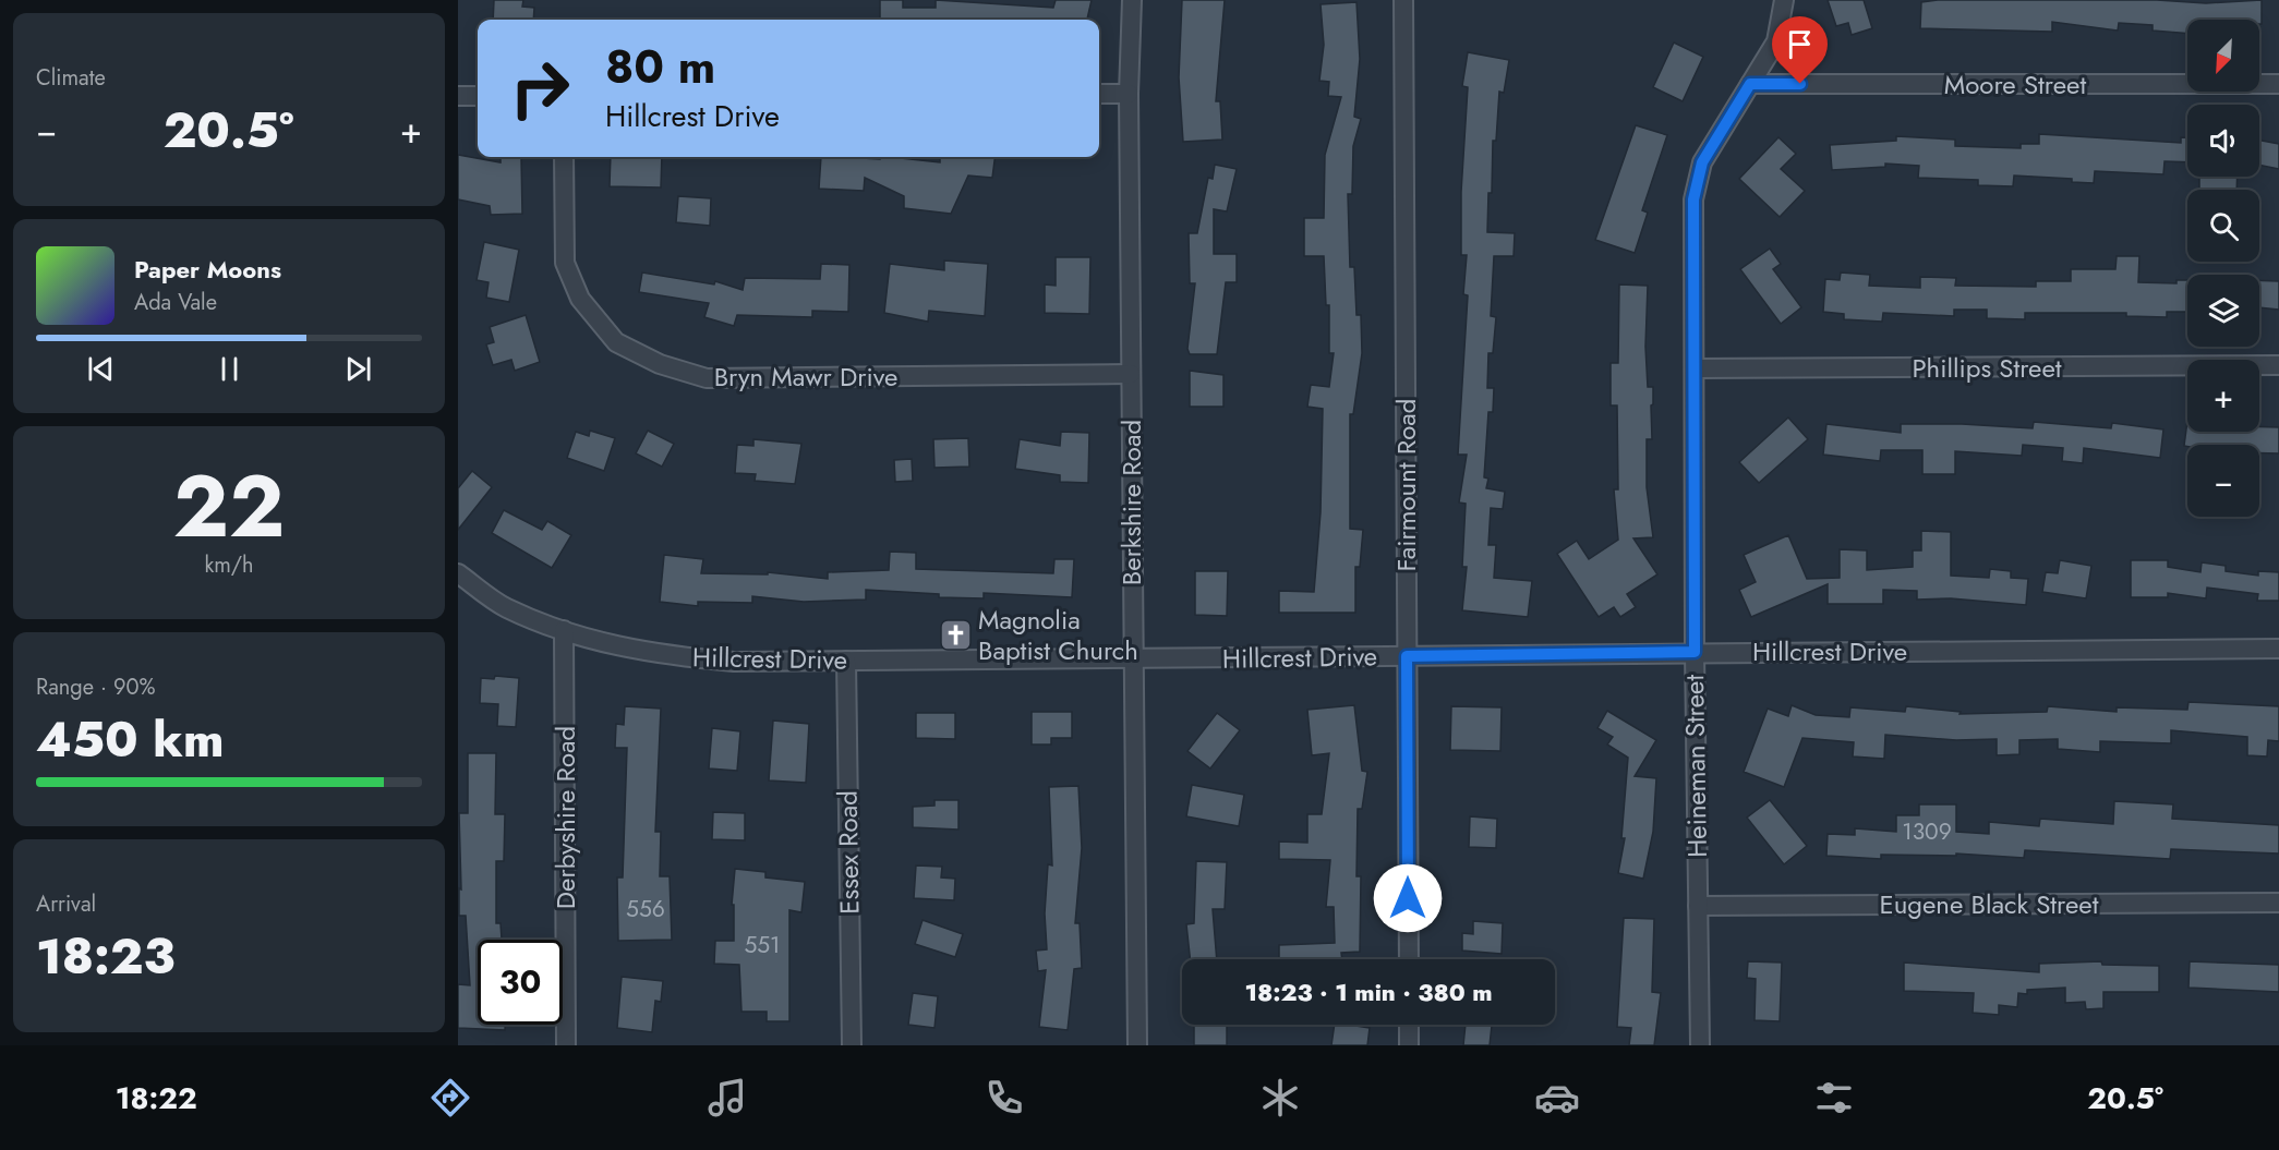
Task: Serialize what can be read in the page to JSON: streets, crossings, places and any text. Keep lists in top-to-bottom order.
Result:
{
  "streets": {
    "street": [
      "Moore Street",
      "Phillips Street",
      "Bryn Mawr Drive",
      "Fairmount Road",
      "Berkshire Road",
      "Hillcrest Drive",
      "Heineman Street",
      "Derbyshire Road",
      "Essex Road",
      "Eugene Black Street"
    ]
  },
  "crossings": [
    ["Moore Street", "Heineman Street"],
    ["Phillips Street", "Heineman Street"],
    ["Bryn Mawr Drive", "Berkshire Road"],
    ["Fairmount Road", "Hillcrest Drive"],
    ["Berkshire Road", "Hillcrest Drive"],
    ["Hillcrest Drive", "Heineman Street"],
    ["Hillcrest Drive", "Derbyshire Road"],
    ["Hillcrest Drive", "Essex Road"],
    ["Heineman Street", "Eugene Black Street"]
  ],
  "places": {
    "church": ["Magnolia Baptist Church"]
  },
  "house_numbers": ["1309", "556", "551"],
  "north": "bottom left",
  "page": {
    "tile": [
      "Climate",
      ["22", "km/h"],
      ["Range · 90%", "450 km"],
      ["Arrival", "18:23"]
    ],
    "map_buttons": ["+", "−"],
    "turn": ["80 m", "Hillcrest Drive"],
    "heat": ["−", "20.5°", "+"],
    "song": ["Paper Moons", "Ada Vale"],
    "limit": "30",
    "trip": "18:23 · 1 min · 380 m",
    "tabs": ["18:22", "20.5°"]
  }
}
